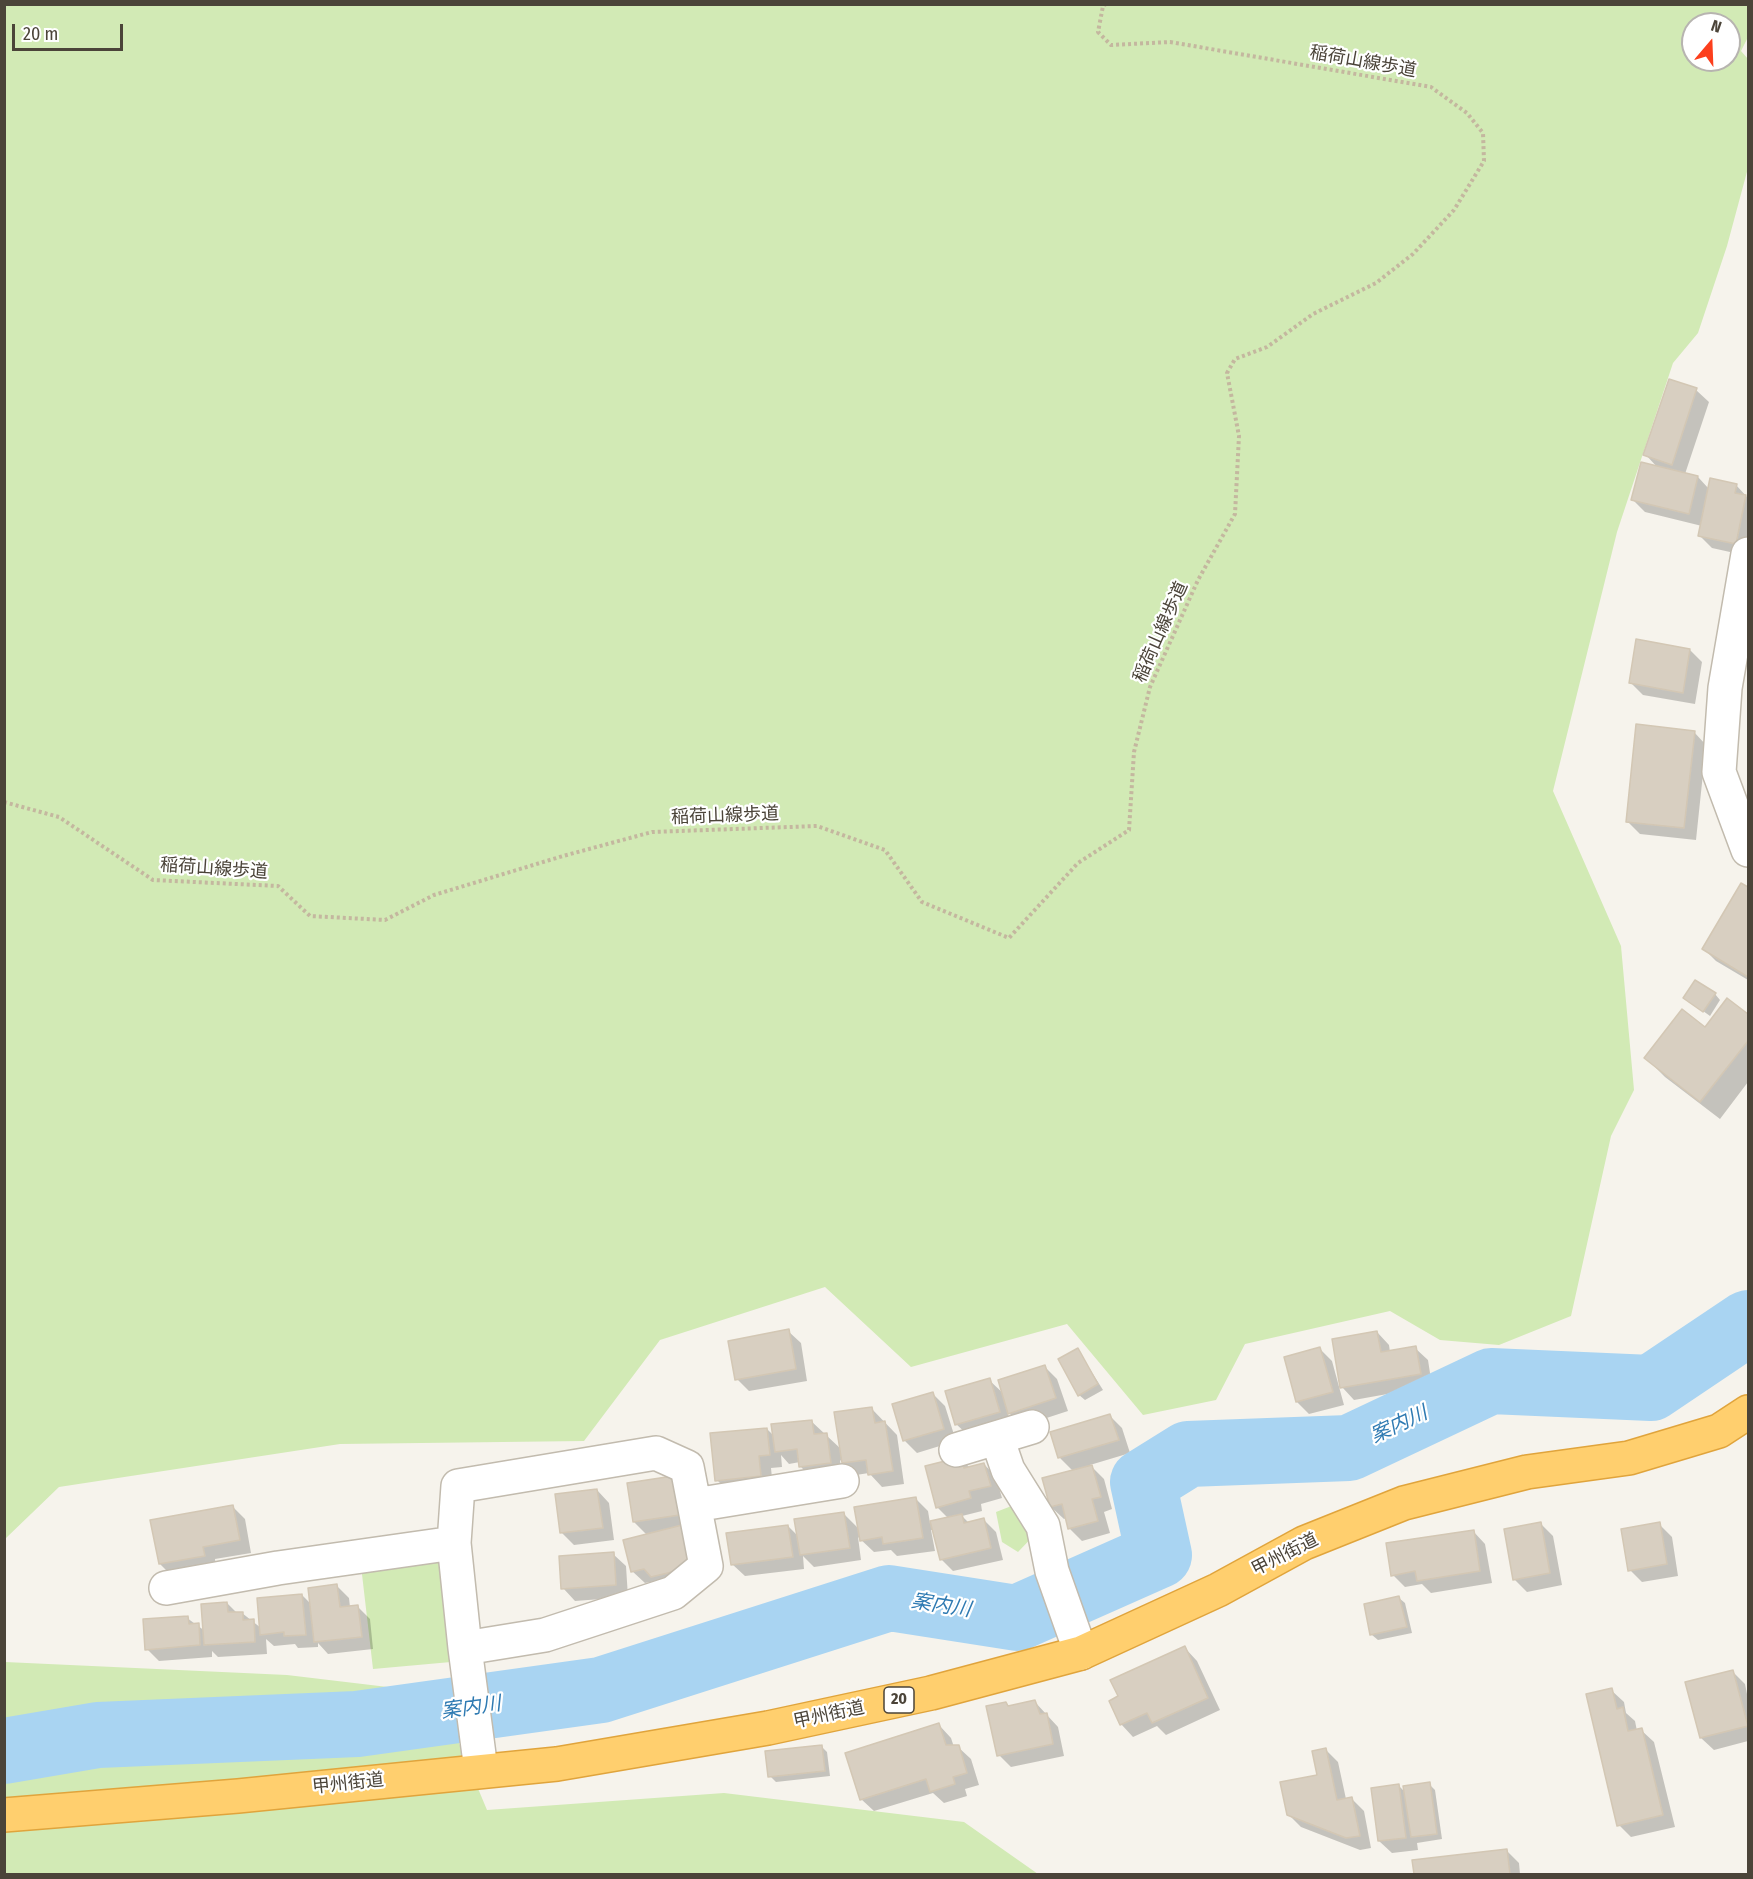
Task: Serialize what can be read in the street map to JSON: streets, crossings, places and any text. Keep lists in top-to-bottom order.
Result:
{
  "streets": {
    "highway": ["甲州街道", "20"],
    "path": ["稲荷山線歩道"]
  },
  "water": ["案内川"],
  "scale_bar": "20 m",
  "north": "top"
}
